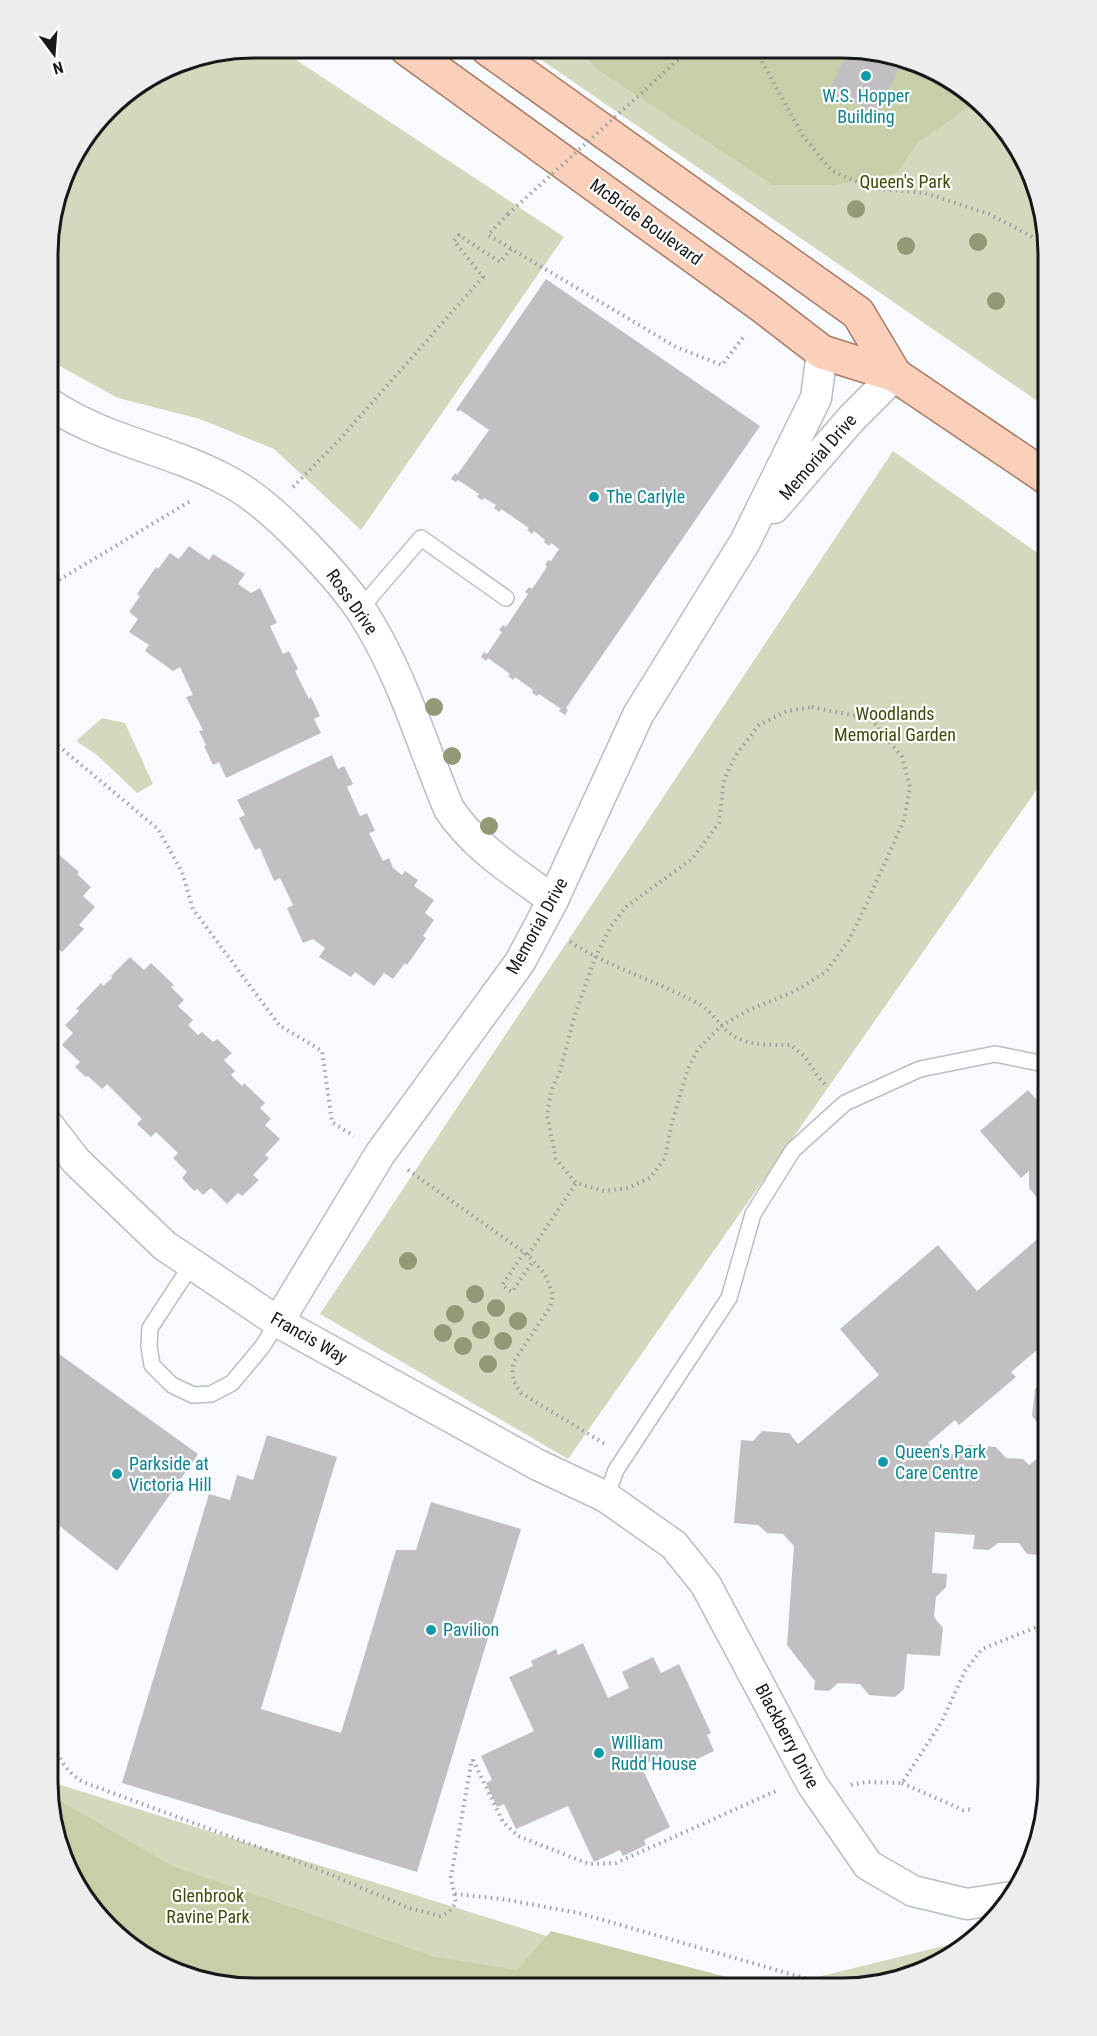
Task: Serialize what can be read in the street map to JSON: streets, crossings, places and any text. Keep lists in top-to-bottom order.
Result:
{
  "streets": {
    "main road": ["McBride Boulevard"],
    "street": [
      "Memorial Drive",
      "Ross Drive",
      "Francis Way",
      "Blackberry Drive"
    ]
  },
  "crossings": [
    ["McBride Boulevard", "Memorial Drive"],
    ["Memorial Drive", "Ross Drive"],
    ["Memorial Drive", "Francis Way"],
    ["Francis Way", "Blackberry Drive"]
  ],
  "parks": ["Queen's Park", "Woodlands Memorial Garden", "Glenbrook Ravine Park"],
  "places": [
    "W.S. Hopper Building",
    "The Carlyle",
    "Queen's Park Care Centre",
    "Parkside at Victoria Hill",
    "Pavilion",
    "William Rudd House"
  ],
  "north": "bottom"
}
